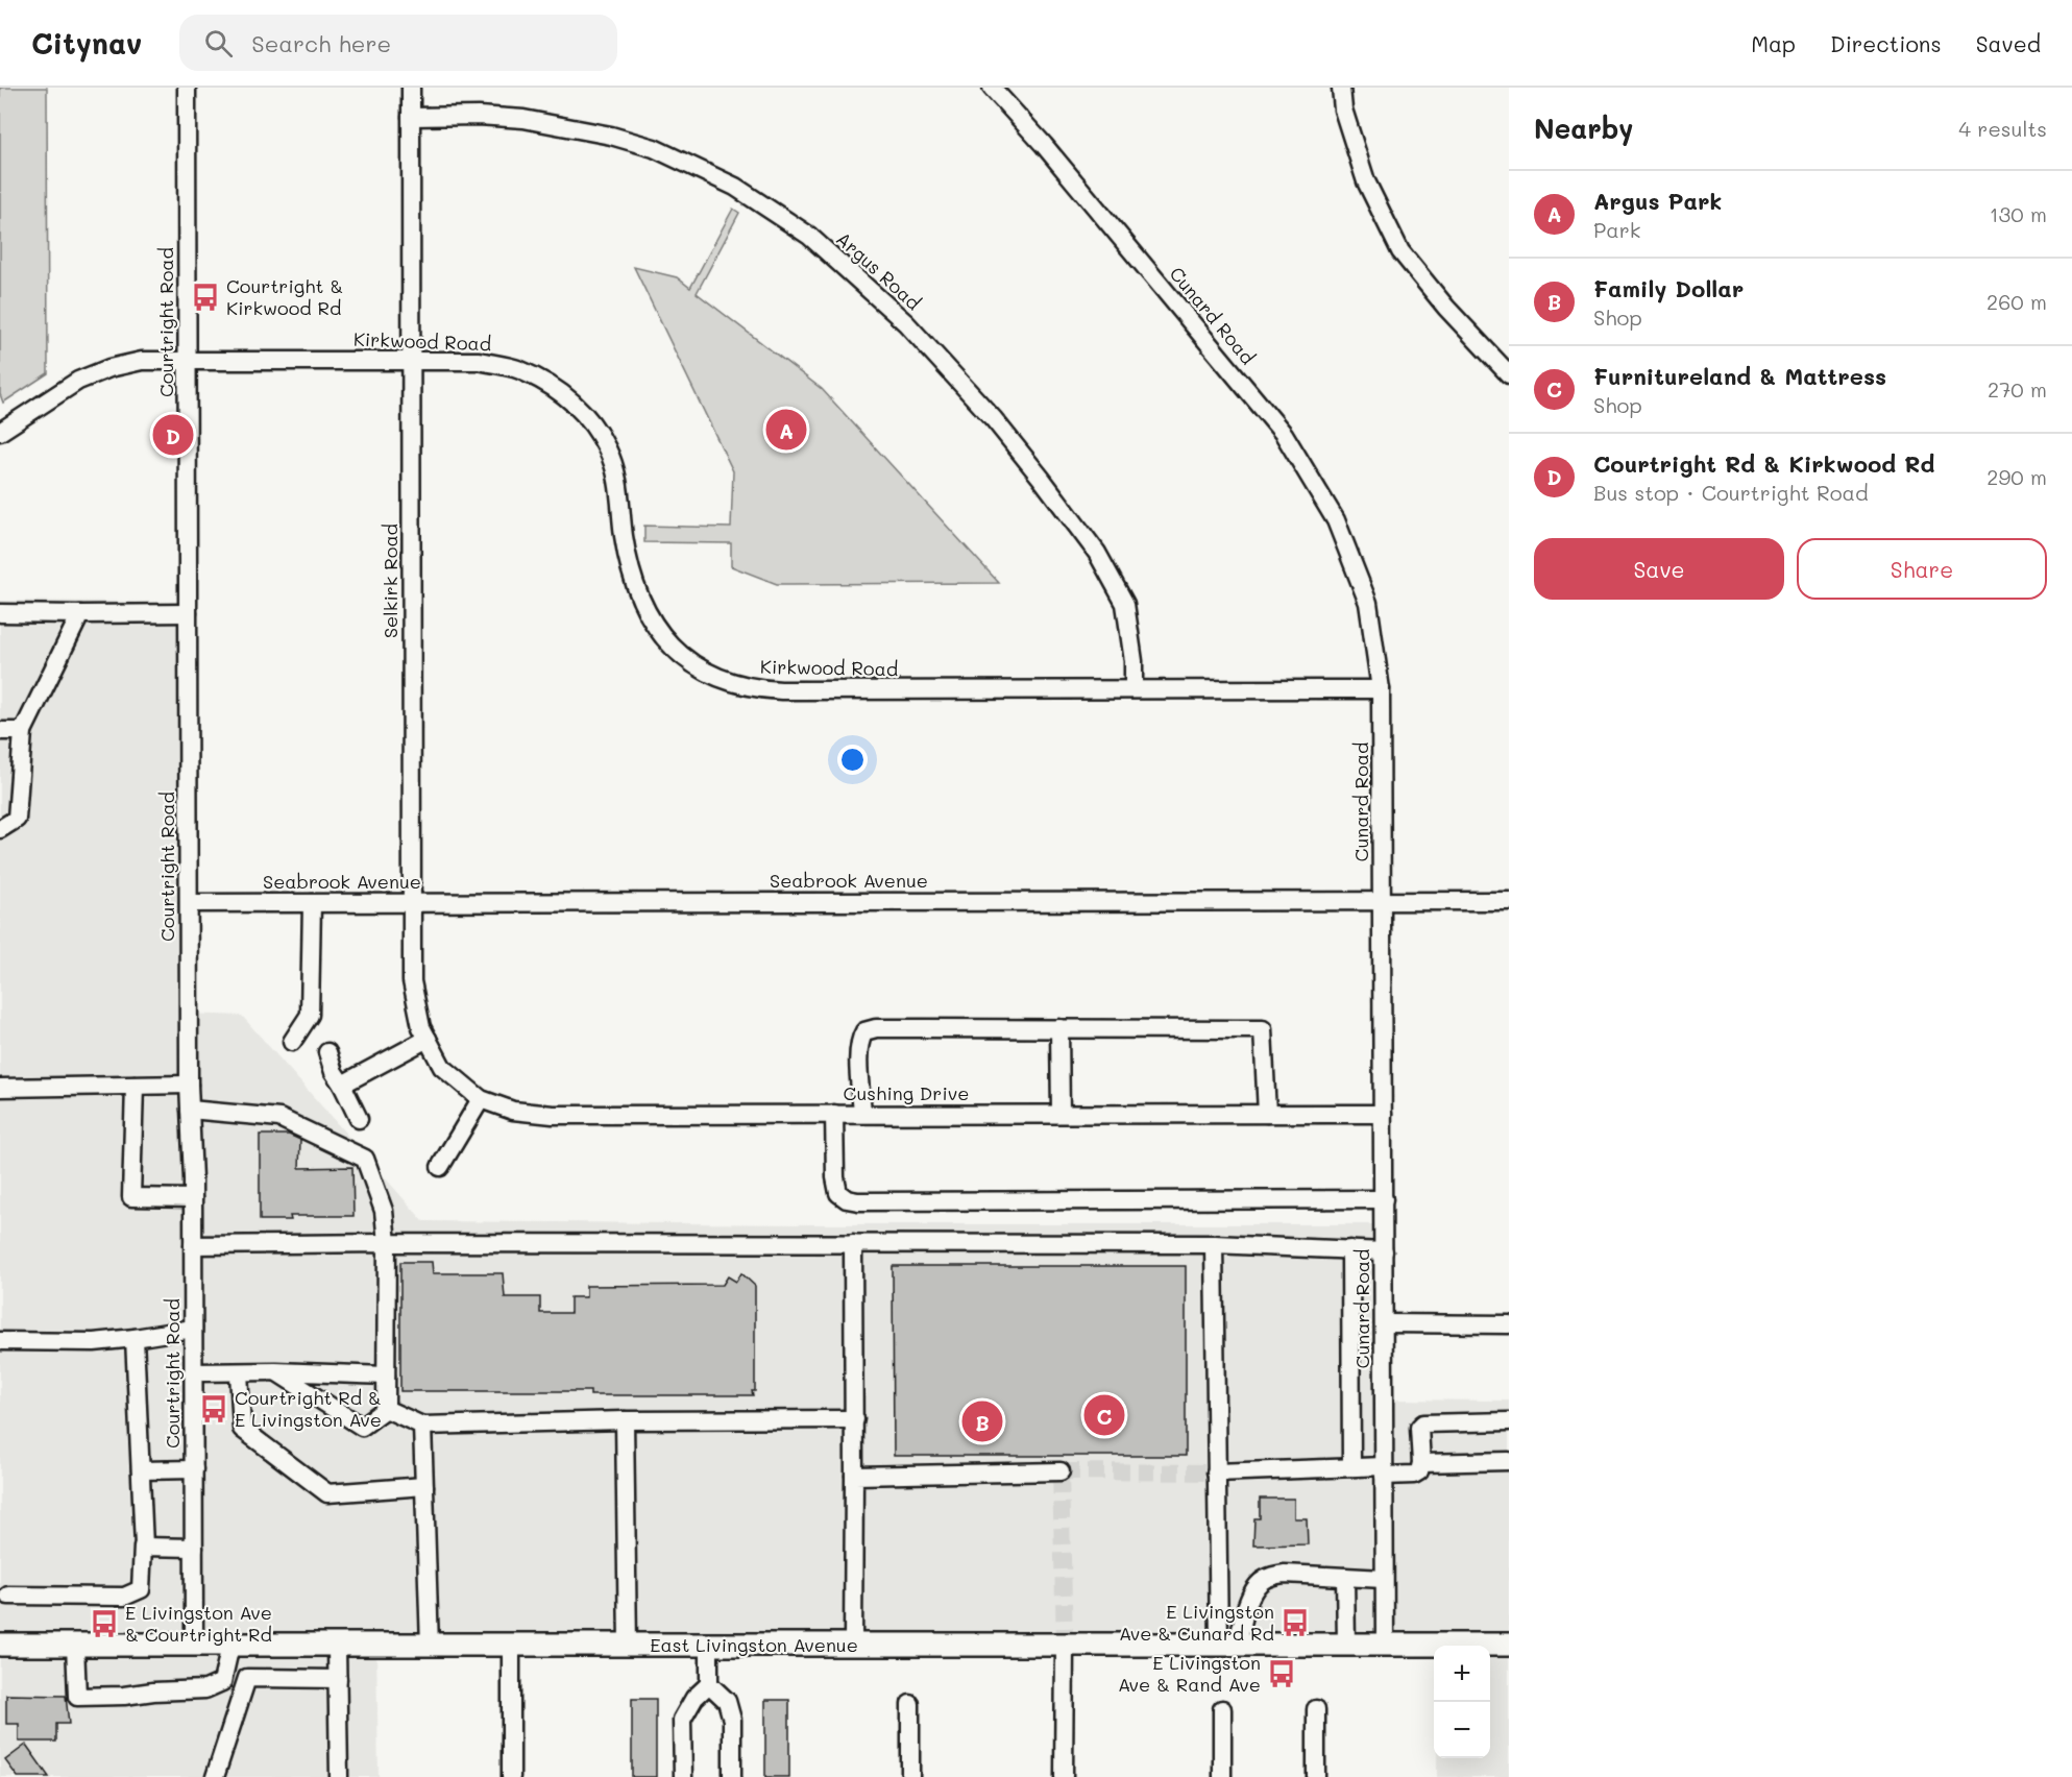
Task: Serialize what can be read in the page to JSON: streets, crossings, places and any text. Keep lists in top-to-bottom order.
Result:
{
  "streets": {
    "main road": ["East Livingston Avenue"],
    "street": [
      "Argus Road",
      "Cunard Road",
      "Courtright Road",
      "Kirkwood Road",
      "Selkirk Road",
      "Seabrook Avenue",
      "Cushing Drive"
    ]
  },
  "crossings": [
    ["Argus Road", "Kirkwood Road"],
    ["Argus Road", "Selkirk Road"],
    ["Cunard Road", "Kirkwood Road"],
    ["Cunard Road", "Seabrook Avenue"],
    ["Cunard Road", "Cushing Drive"],
    ["Cunard Road", "East Livingston Avenue"],
    ["Courtright Road", "Kirkwood Road"],
    ["Courtright Road", "Seabrook Avenue"],
    ["Courtright Road", "East Livingston Avenue"],
    ["Kirkwood Road", "Selkirk Road"],
    ["Selkirk Road", "Seabrook Avenue"],
    ["Selkirk Road", "Cushing Drive"]
  ],
  "places": {
    "bus stop": [
      "Courtright & Kirkwood Rd",
      "Courtright Rd & E Livingston Ave",
      "E Livingston Ave & Cunard Rd",
      "E Livingston Ave & Courtright Rd",
      "E Livingston Ave & Rand Ave"
    ]
  },
  "page": {
    "header": "Citynav",
    "search": "Search here",
    "nav": ["Map", "Directions", "Saved"],
    "heading": ["Nearby", "4 results"],
    "list": [
      {
        "mark": "A",
        "name": "Argus Park",
        "note": "Park",
        "value": "130 m"
      },
      {
        "mark": "B",
        "name": "Family Dollar",
        "note": "Shop",
        "value": "260 m"
      },
      {
        "mark": "C",
        "name": "Furnitureland & Mattress",
        "note": "Shop",
        "value": "270 m"
      },
      {
        "mark": "D",
        "name": "Courtright Rd & Kirkwood Rd",
        "note": "Bus stop · Courtright Road",
        "value": "290 m"
      }
    ],
    "pins": [
      "A",
      "D",
      "C",
      "B"
    ],
    "buttons": ["Save", "Share"],
    "map_buttons": ["+", "−"]
  }
}
